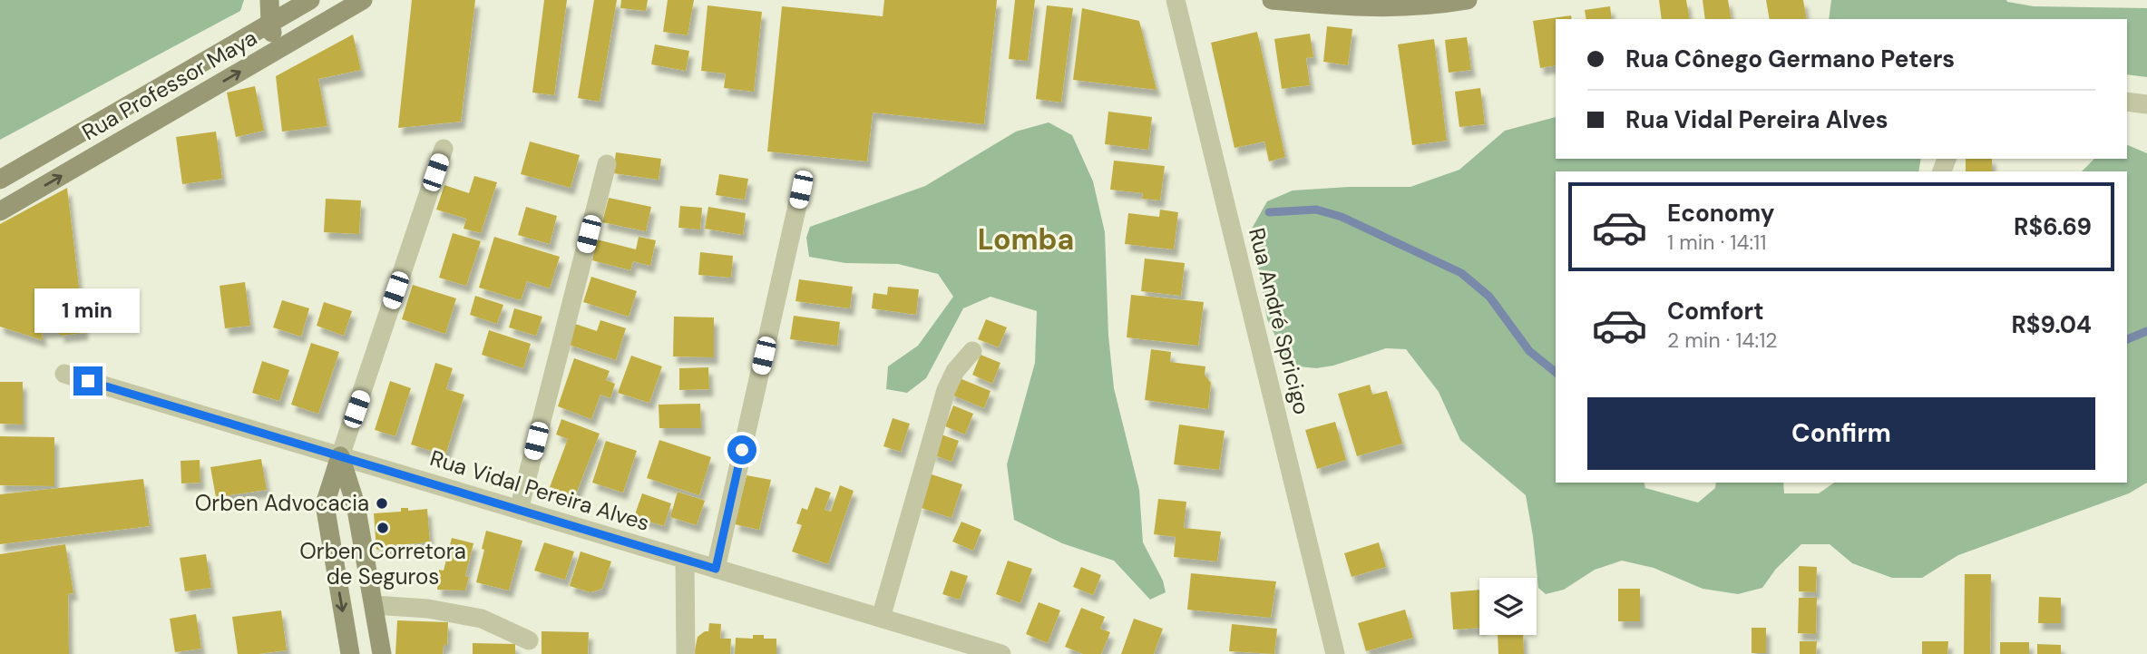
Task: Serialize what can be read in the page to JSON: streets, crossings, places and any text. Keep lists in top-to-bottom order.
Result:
{
  "streets": {
    "main road": ["Rua Professor Maya"],
    "street": ["Rua André Spricigo", "Rua Vidal Pereira Alves"]
  },
  "districts": ["Lomba"],
  "places": ["Orben Advocacia", "Orben Corretora de Seguros"],
  "page": {
    "banner": ["Rua Cônego Germano Peters", "Rua Vidal Pereira Alves"],
    "list": [
      {
        "name": "Economy",
        "note": "1 min · 14:11",
        "value": "R$6.69"
      },
      {
        "name": "Comfort",
        "note": "2 min · 14:12",
        "value": "R$9.04"
      }
    ],
    "bubble": "1 min",
    "buttons": "Confirm"
  }
}
